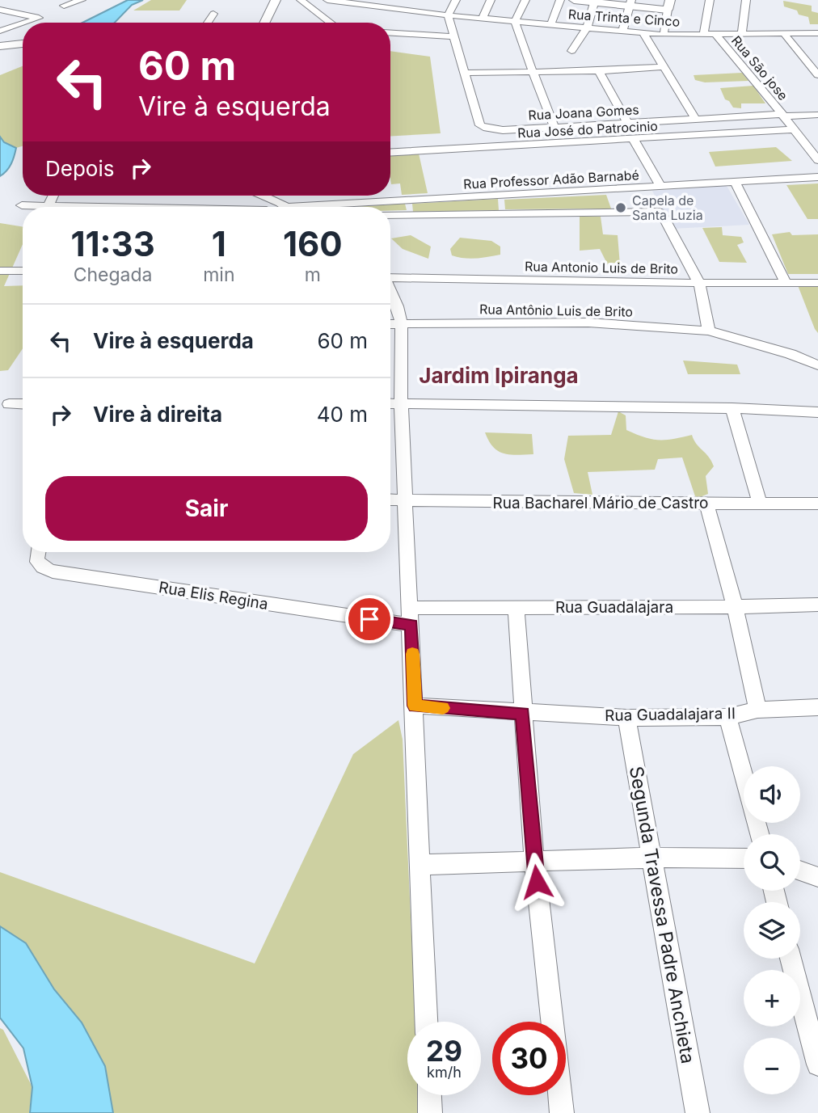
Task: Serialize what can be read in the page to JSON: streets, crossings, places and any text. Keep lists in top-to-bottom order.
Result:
{
  "streets": {
    "street": [
      "Rua Trinta e Cinco",
      "Rua São jose",
      "Rua Joana Gomes",
      "Rua José do Patrocinio",
      "Rua Professor Adão Barnabé",
      "Rua Antonio Luis de Brito",
      "Rua Antônio Luis de Brito",
      "Rua Bacharel Mário de Castro",
      "Rua Elis Regina",
      "Rua Guadalajara",
      "Rua Guadalajara II",
      "Segunda Travessa Padre Anchieta"
    ]
  },
  "crossings": [
    ["Rua Trinta e Cinco", "Rua São jose"],
    ["Rua Trinta e Cinco", "Rua Joana Gomes"],
    ["Rua São jose", "Rua Joana Gomes"],
    ["Rua São jose", "Rua José do Patrocinio"],
    ["Rua Elis Regina", "Rua Guadalajara"],
    ["Rua Guadalajara II", "Segunda Travessa Padre Anchieta"]
  ],
  "districts": ["Jardim Ipiranga"],
  "places": ["Capela de Santa Luzia"],
  "page": {
    "turn": ["60 m", "Vire à esquerda"],
    "then": "Depois",
    "eta": [
      "11:33",
      "Chegada",
      "1",
      "min",
      "160",
      "m"
    ],
    "list": [
      {
        "name": "Vire à esquerda",
        "value": "60 m"
      },
      {
        "name": "Vire à direita",
        "value": "40 m"
      }
    ],
    "buttons": "Sair",
    "map_buttons": ["+", "−"],
    "speed": "29 km/h",
    "limit": "30"
  }
}
